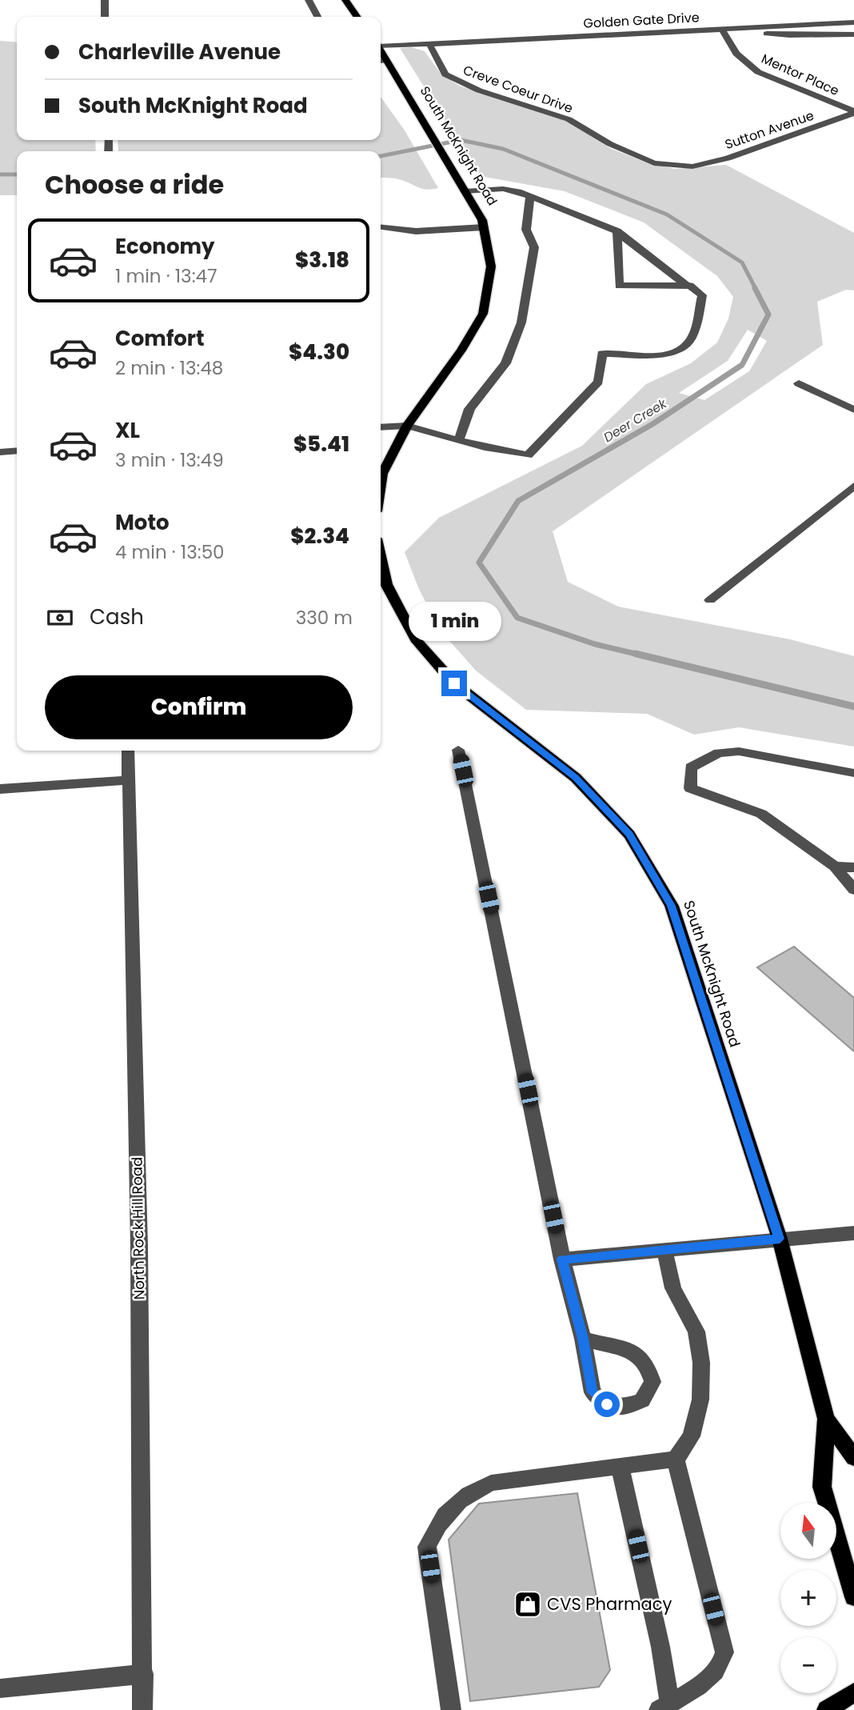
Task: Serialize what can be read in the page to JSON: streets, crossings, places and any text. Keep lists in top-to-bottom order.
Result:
{
  "streets": {
    "main road": ["South McKnight Road"],
    "street": [
      "Golden Gate Drive",
      "Mentor Place",
      "Creve Coeur Drive",
      "Sutton Avenue",
      "North Rock Hill Road"
    ]
  },
  "crossings": [
    ["Golden Gate Drive", "Mentor Place"],
    ["Golden Gate Drive", "Creve Coeur Drive"],
    ["Mentor Place", "Sutton Avenue"],
    ["Creve Coeur Drive", "Sutton Avenue"]
  ],
  "water": ["Deer Creek"],
  "places": {
    "shop": ["CVS Pharmacy"]
  },
  "north": "top",
  "page": {
    "banner": ["Charleville Avenue", "South McKnight Road"],
    "heading": "Choose a ride",
    "list": [
      {
        "name": "Economy",
        "note": "1 min · 13:47",
        "value": "$3.18"
      },
      {
        "name": "Comfort",
        "note": "2 min · 13:48",
        "value": "$4.30"
      },
      {
        "name": "XL",
        "note": "3 min · 13:49",
        "value": "$5.41"
      },
      {
        "name": "Moto",
        "note": "4 min · 13:50",
        "value": "$2.34"
      }
    ],
    "pay": ["Cash", "330 m"],
    "bubble": "1 min",
    "buttons": "Confirm",
    "map_buttons": ["+", "−"]
  }
}
